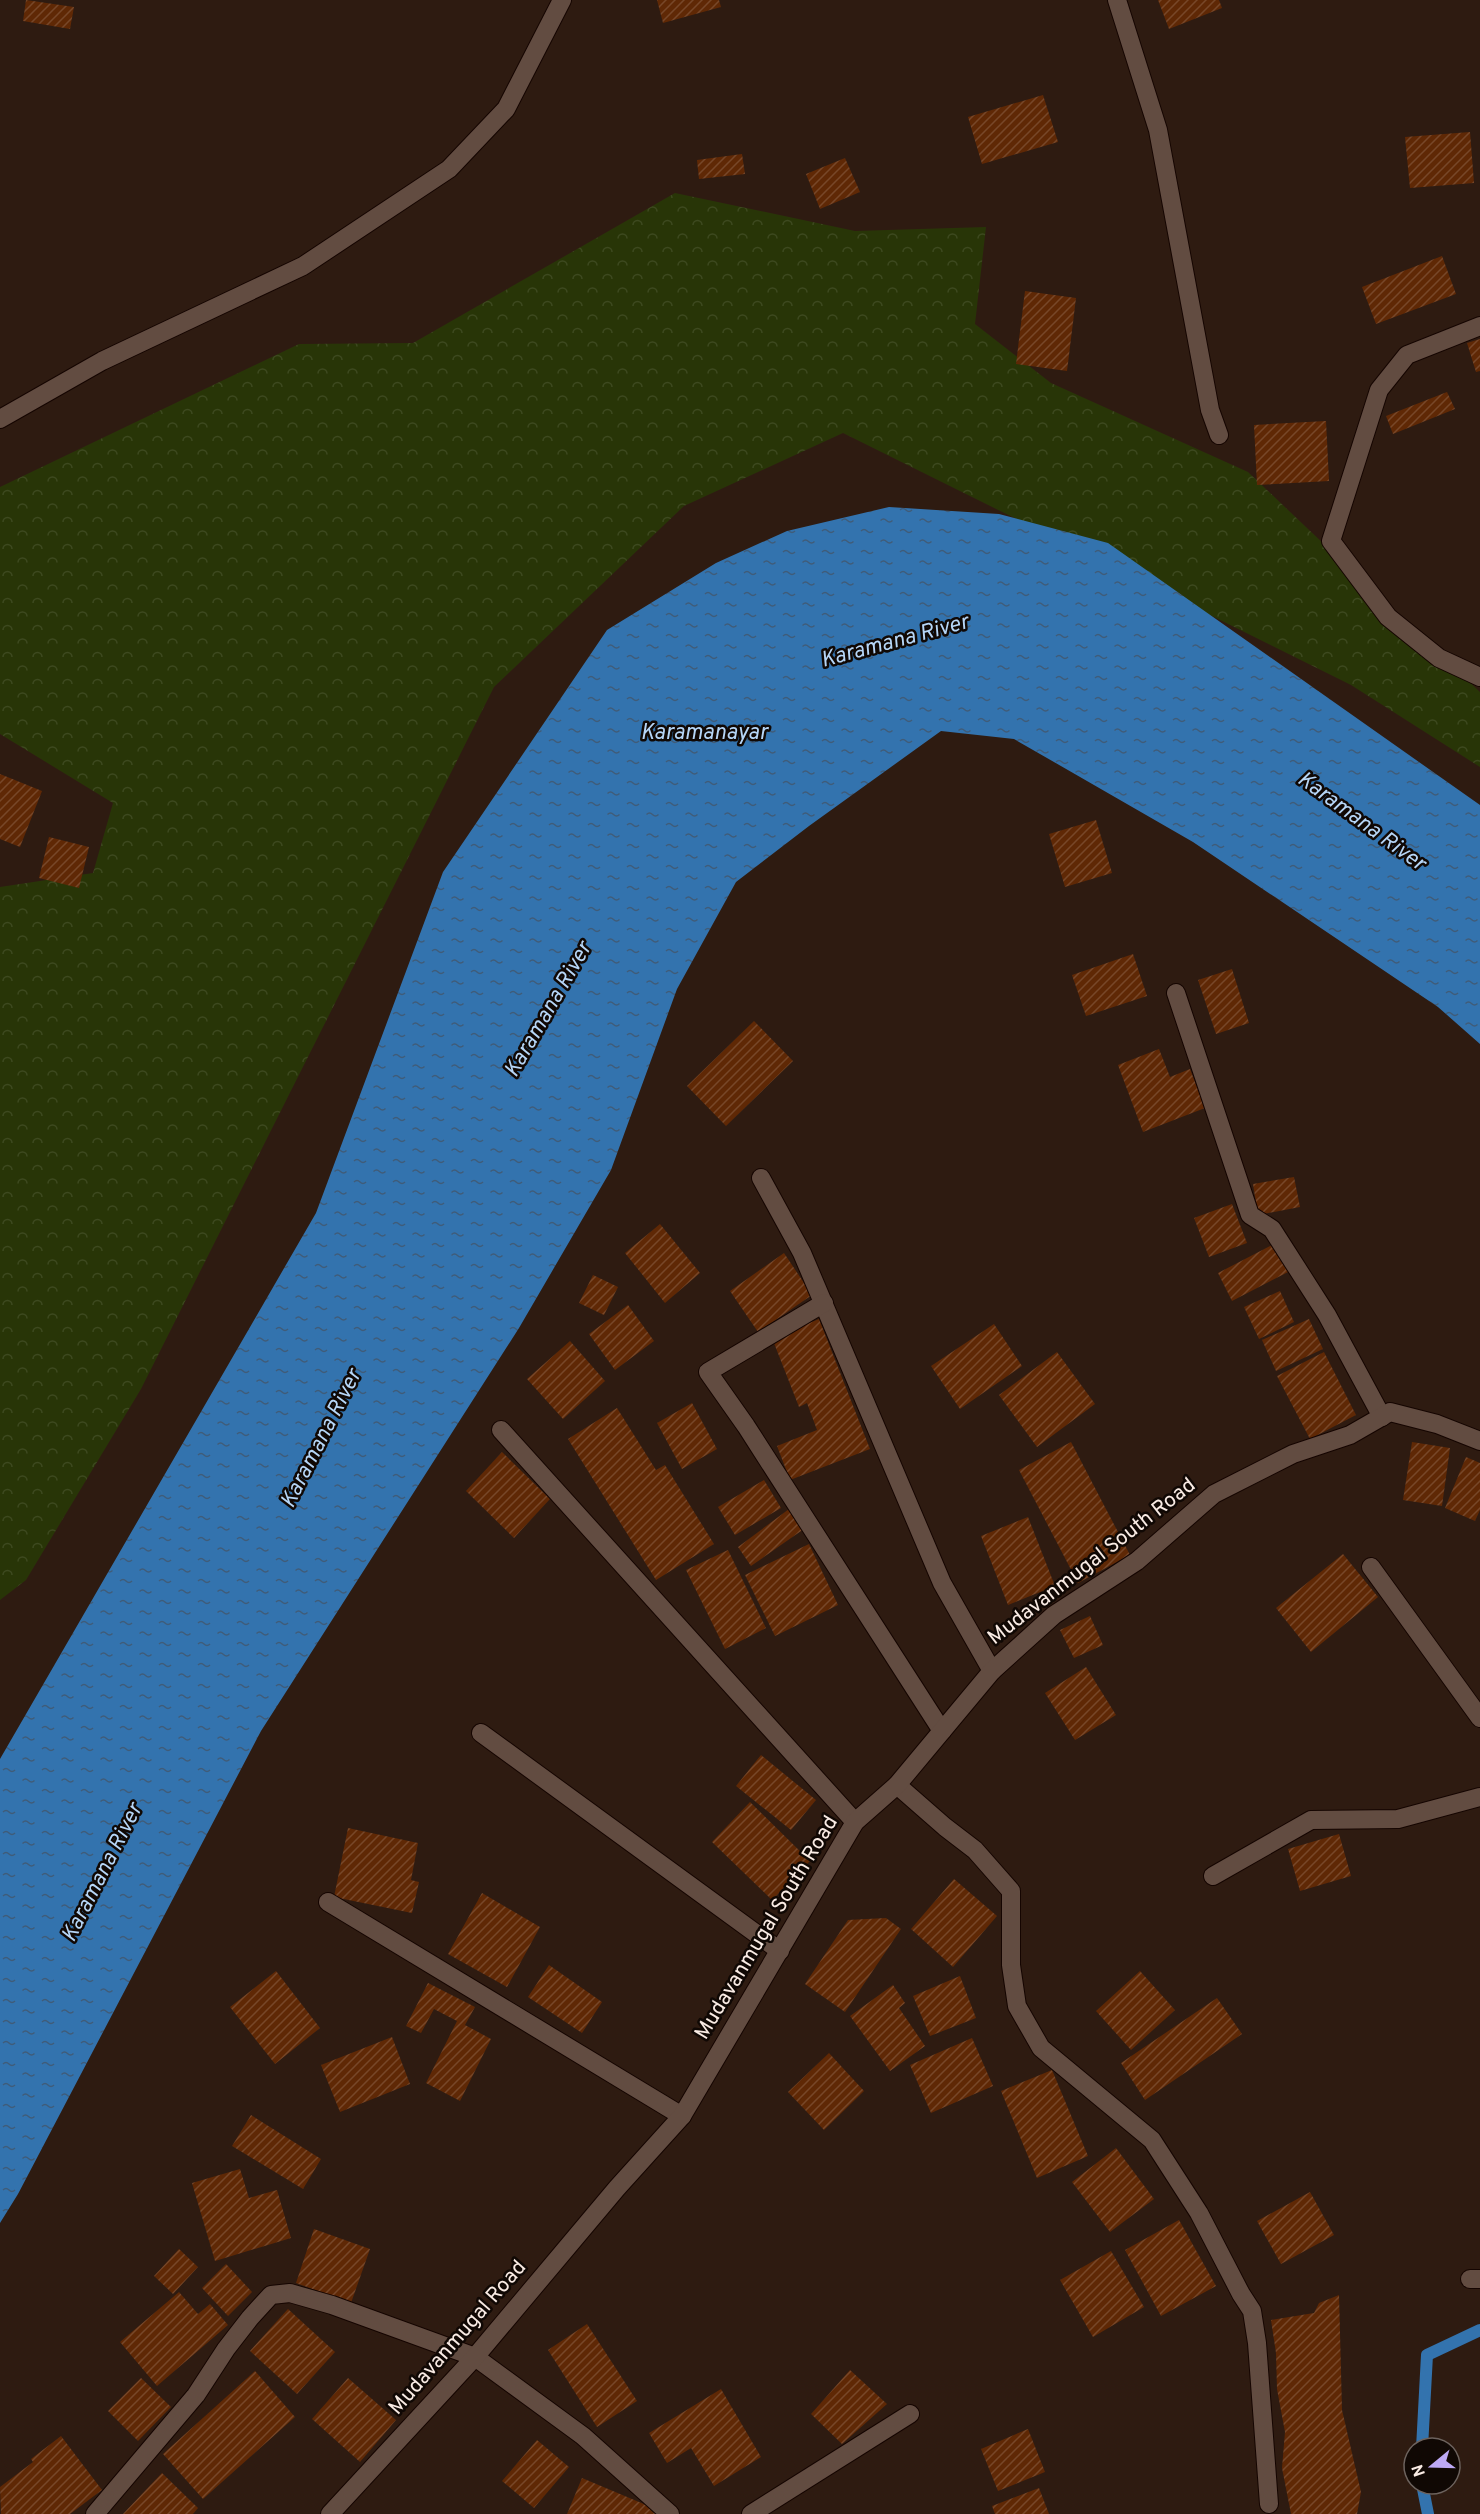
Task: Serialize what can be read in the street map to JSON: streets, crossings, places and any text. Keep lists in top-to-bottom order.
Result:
{
  "streets": {
    "street": ["Mudavanmugal South Road", "Mudavanmugal Road"]
  },
  "crossings": [
    ["Mudavanmugal South Road", "Mudavanmugal Road"]
  ],
  "water": ["Karamana River", "Karamanayar"],
  "north": "left"
}
